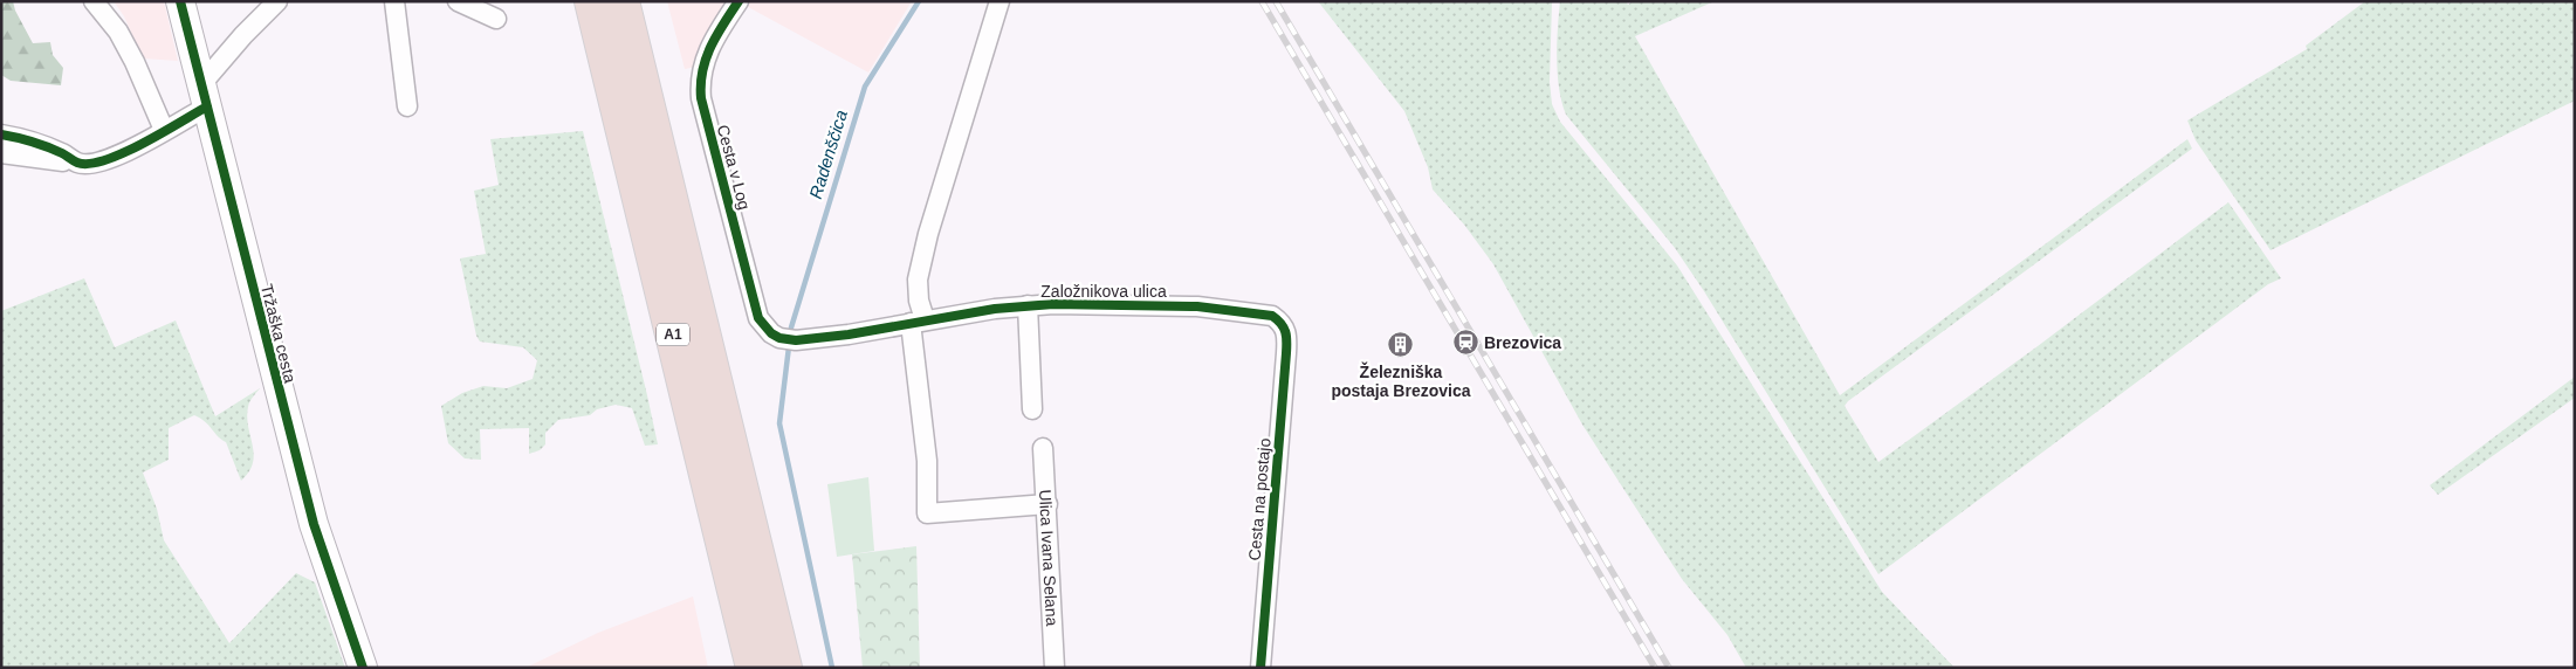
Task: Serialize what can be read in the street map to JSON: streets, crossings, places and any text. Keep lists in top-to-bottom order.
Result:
{
  "streets": {
    "highway": ["A1"],
    "main road": ["Tržaška cesta"],
    "street": [
      "Cesta v Log",
      "Založnikova ulica",
      "Cesta na postajo",
      "Ulica Ivana Selana"
    ]
  },
  "crossings": [
    ["Cesta v Log", "Založnikova ulica"],
    ["Založnikova ulica", "Cesta na postajo"]
  ],
  "water": ["Radenščica"],
  "places": {
    "station": ["Brezovica"],
    "building": ["Železniška postaja Brezovica"]
  }
}
